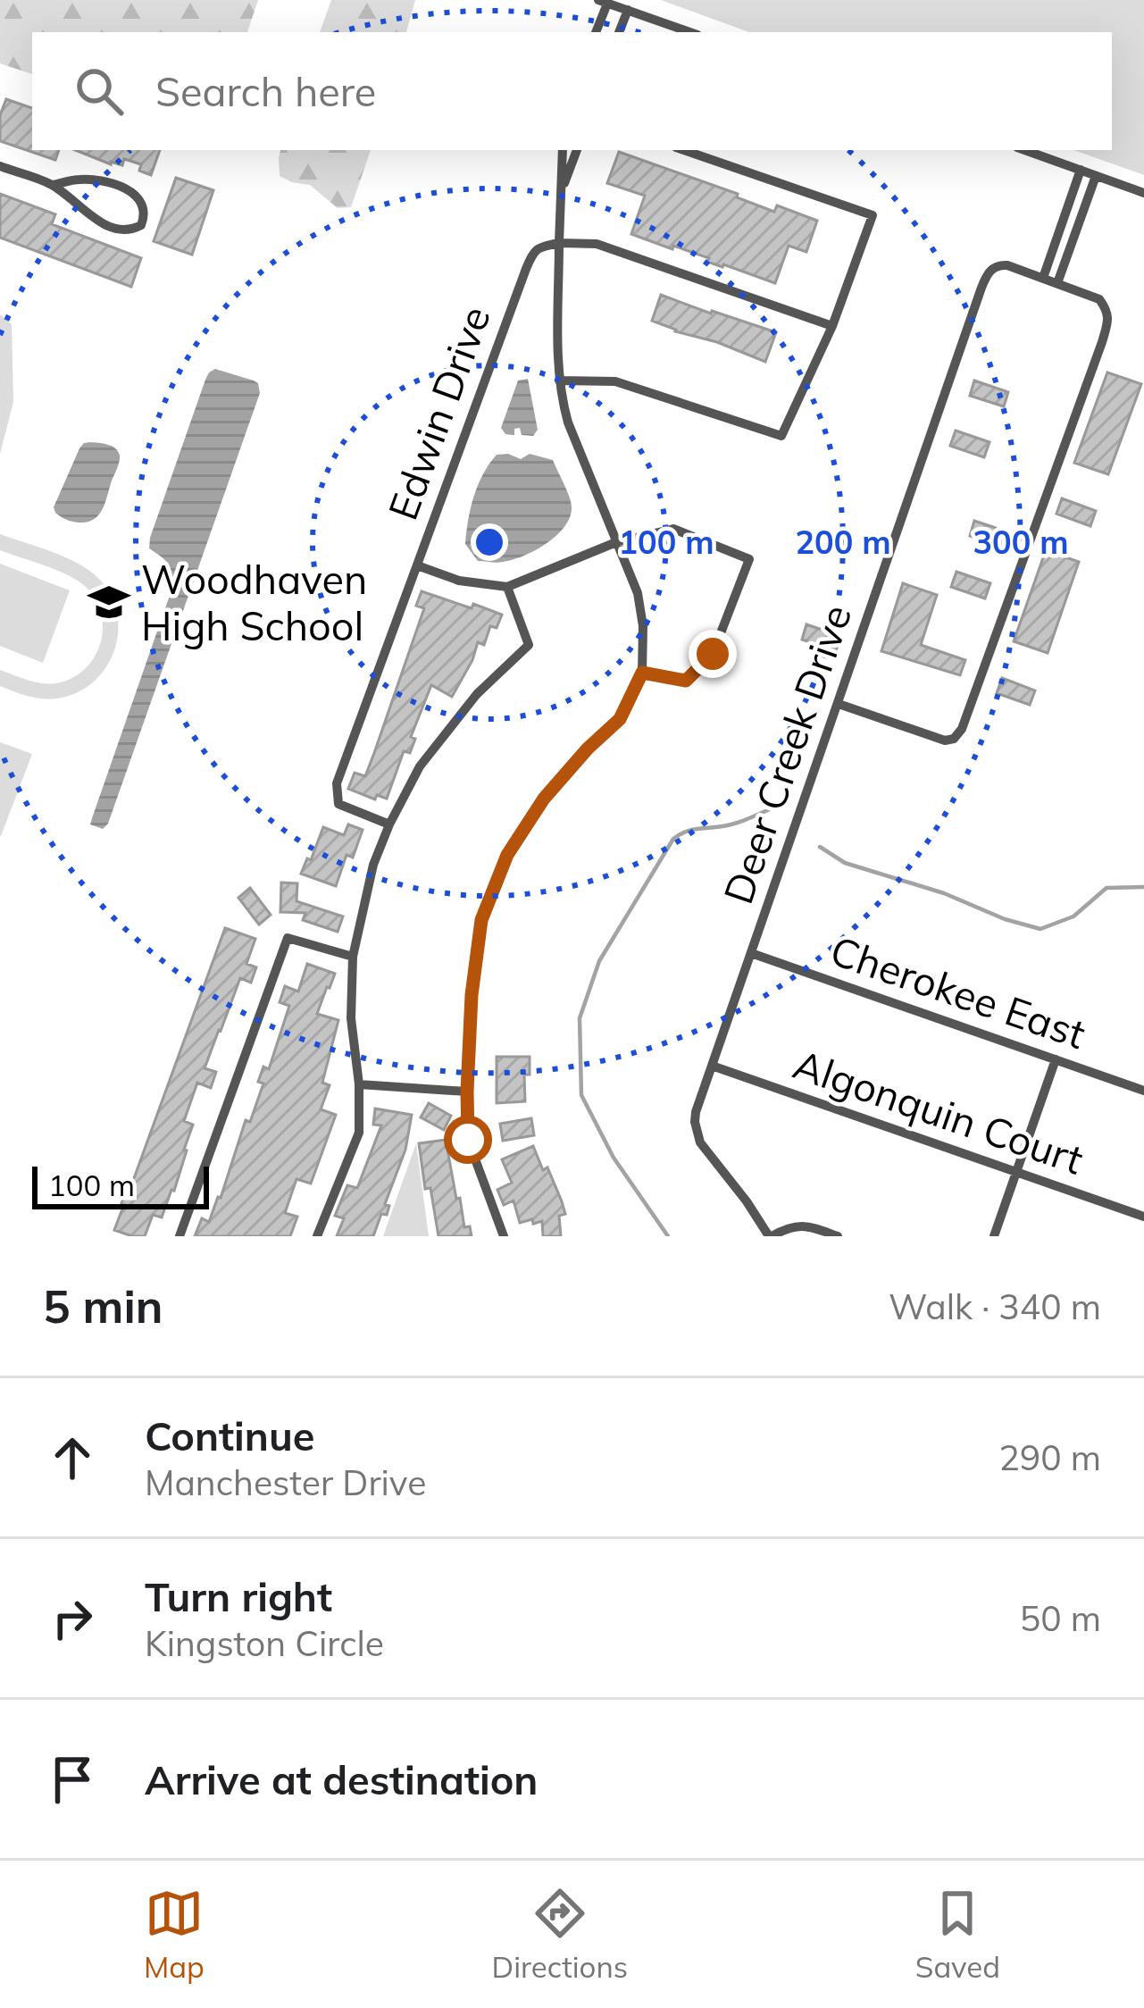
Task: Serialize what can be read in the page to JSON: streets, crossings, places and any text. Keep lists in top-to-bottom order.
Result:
{
  "streets": {
    "street": [
      "Edwin Drive",
      "Deer Creek Drive",
      "Cherokee East",
      "Algonquin Court"
    ]
  },
  "crossings": [
    ["Deer Creek Drive", "Cherokee East"],
    ["Deer Creek Drive", "Algonquin Court"]
  ],
  "places": {
    "school or university": ["Woodhaven High School"]
  },
  "scale_bar": "100 m",
  "page": {
    "search": "Search here",
    "scale": "100 m",
    "heading": ["5 min", "Walk · 340 m"],
    "list": [
      ["Continue", "Manchester Drive", "290 m"],
      ["Turn right", "Kingston Circle", "50 m"],
      "Arrive at destination"
    ],
    "nav": ["Map", "Directions", "Saved"]
  },
  "rings": ["100 m", "200 m", "300 m"]
}
